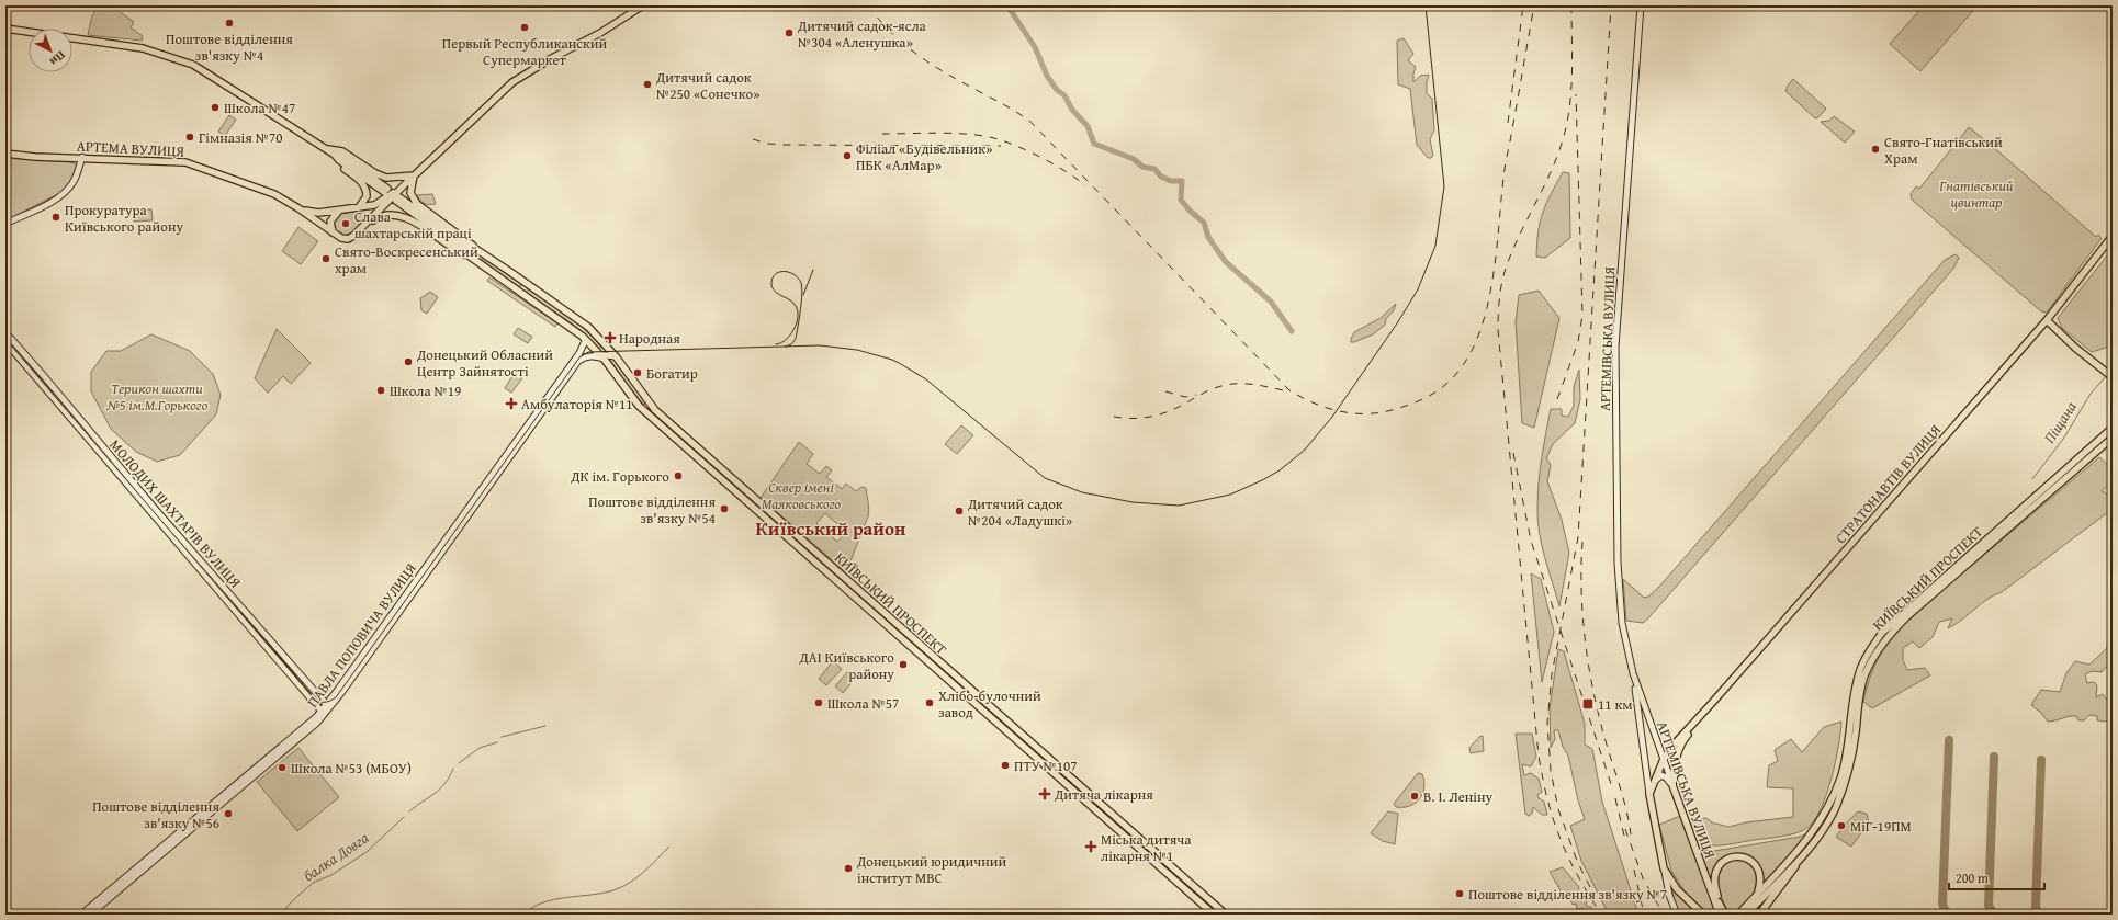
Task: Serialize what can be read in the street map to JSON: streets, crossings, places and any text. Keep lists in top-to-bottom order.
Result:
{
  "streets": {
    "main road": [
      "АРТЕМА ВУЛИЦЯ",
      "АРТЕМІВСЬКА ВУЛИЦЯ",
      "СТРАТОНАВТІВ ВУЛИЦЯ",
      "МОЛОДИХ ШАХТАРІВ ВУЛИЦЯ",
      "КИЇВСЬКИЙ ПРОСПЕКТ",
      "ПАВЛА ПОПОВИЧА ВУЛИЦЯ"
    ]
  },
  "crossings": [
    ["АРТЕМІВСЬКА ВУЛИЦЯ", "СТРАТОНАВТІВ ВУЛИЦЯ"],
    ["МОЛОДИХ ШАХТАРІВ ВУЛИЦЯ", "ПАВЛА ПОПОВИЧА ВУЛИЦЯ"],
    ["КИЇВСЬКИЙ ПРОСПЕКТ", "ПАВЛА ПОПОВИЧА ВУЛИЦЯ"]
  ],
  "districts": ["Київський район"],
  "water": ["Піщана", "балка Довга"],
  "parks": ["Гнатівський цвинтар", "Терикон шахти №5 ім.М.Горького", "Сквер імені Маяковського"],
  "places": {
    "other": [
      "Поштове відділення зв'язку №4",
      "Первый Республиканский Супермаркет",
      "Дитячий садок-ясла №304 «Аленушка»",
      "Дитячий садок №250 «Сонечко»",
      "Школа №47",
      "Гімназія №70",
      "Свято-Гнатівський Храм",
      "Філіал «Будівельник» ПБК «АлМар»",
      "Прокуратура Київського району",
      "Слава шахтарській праці",
      "Свято-Воскресенський храм",
      "Донецький Обласний Центр Зайнятості",
      "Богатир",
      "Школа №19",
      "ДК ім. Горького",
      "Поштове відділення зв'язку №54",
      "Дитячий садок №204 «Ладушкі»",
      "ДАІ Київського району",
      "Школа №57",
      "Хлібо-булочний завод",
      "ПТУ №107",
      "Школа №53 (МБОУ)",
      "В. І. Леніну",
      "Поштове відділення зв'язку №56",
      "МіГ-19ПМ",
      "Донецький юридичний інститут МВС",
      "Поштове відділення зв'язку №7"
    ],
    "health": [
      "Народная",
      "Амбулаторія №11",
      "Дитяча лікарня",
      "Міська дитяча лікарня №1"
    ],
    "transit": ["11 км"]
  },
  "scale_bar": "200 m",
  "north": "bottom right"
}
